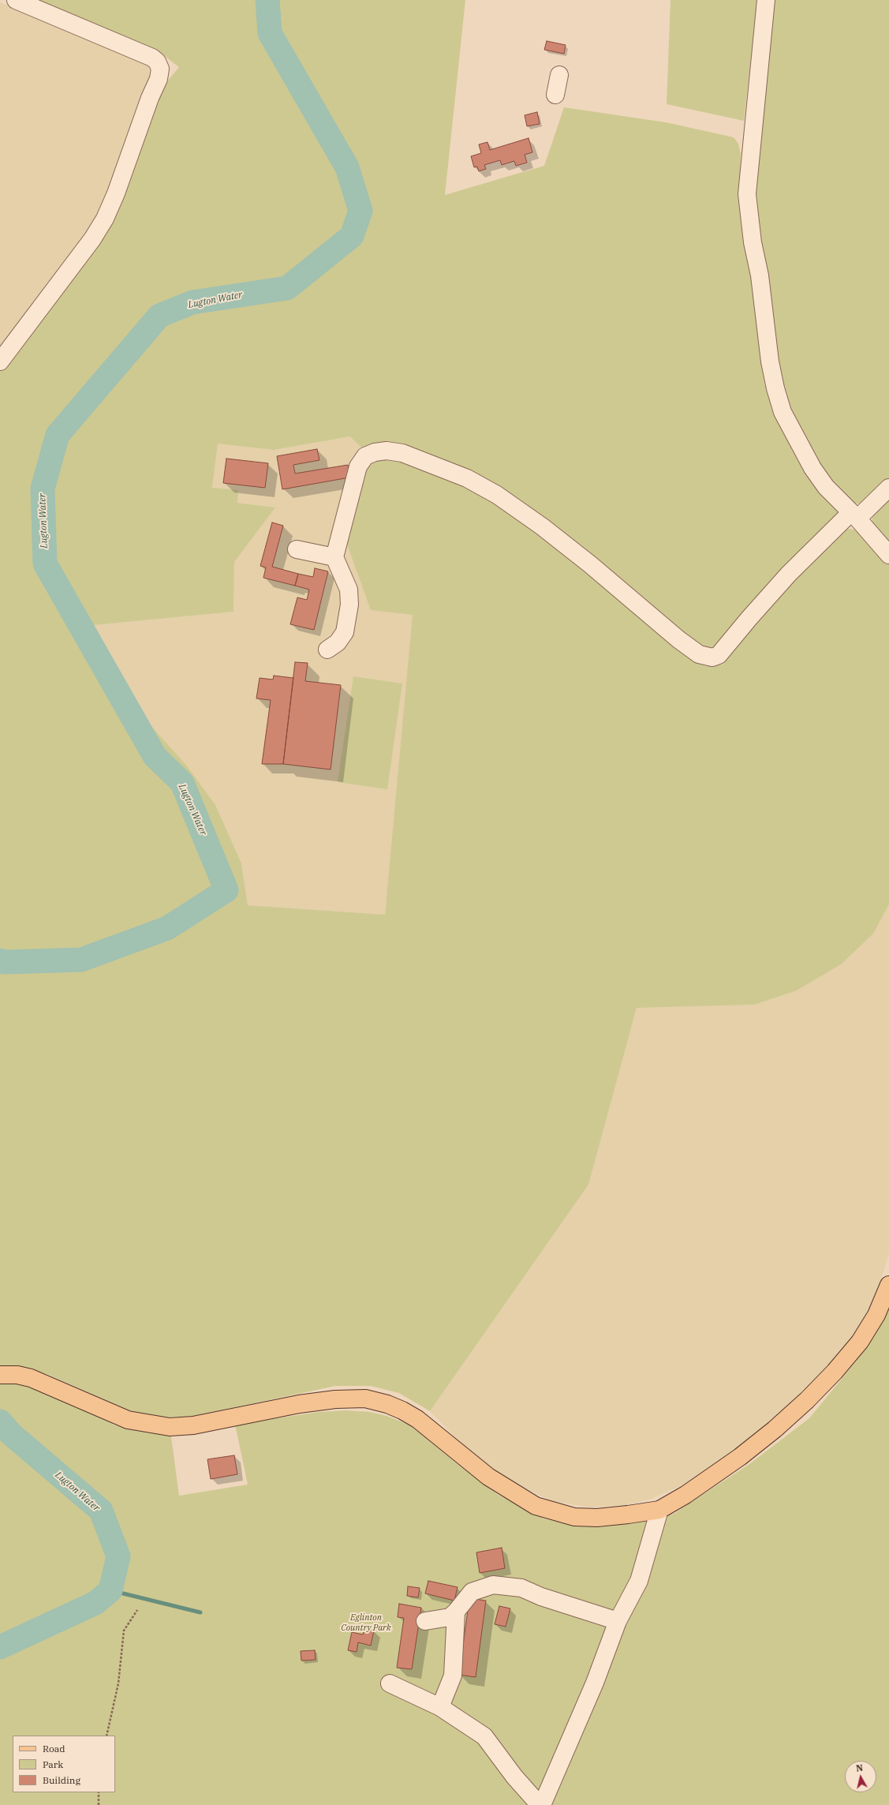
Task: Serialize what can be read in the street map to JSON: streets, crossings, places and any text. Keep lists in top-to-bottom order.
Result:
{
  "water": ["Lugton Water"],
  "parks": ["Eglinton Country Park"],
  "legend": ["Road", "Park", "Building"],
  "north": "top"
}
